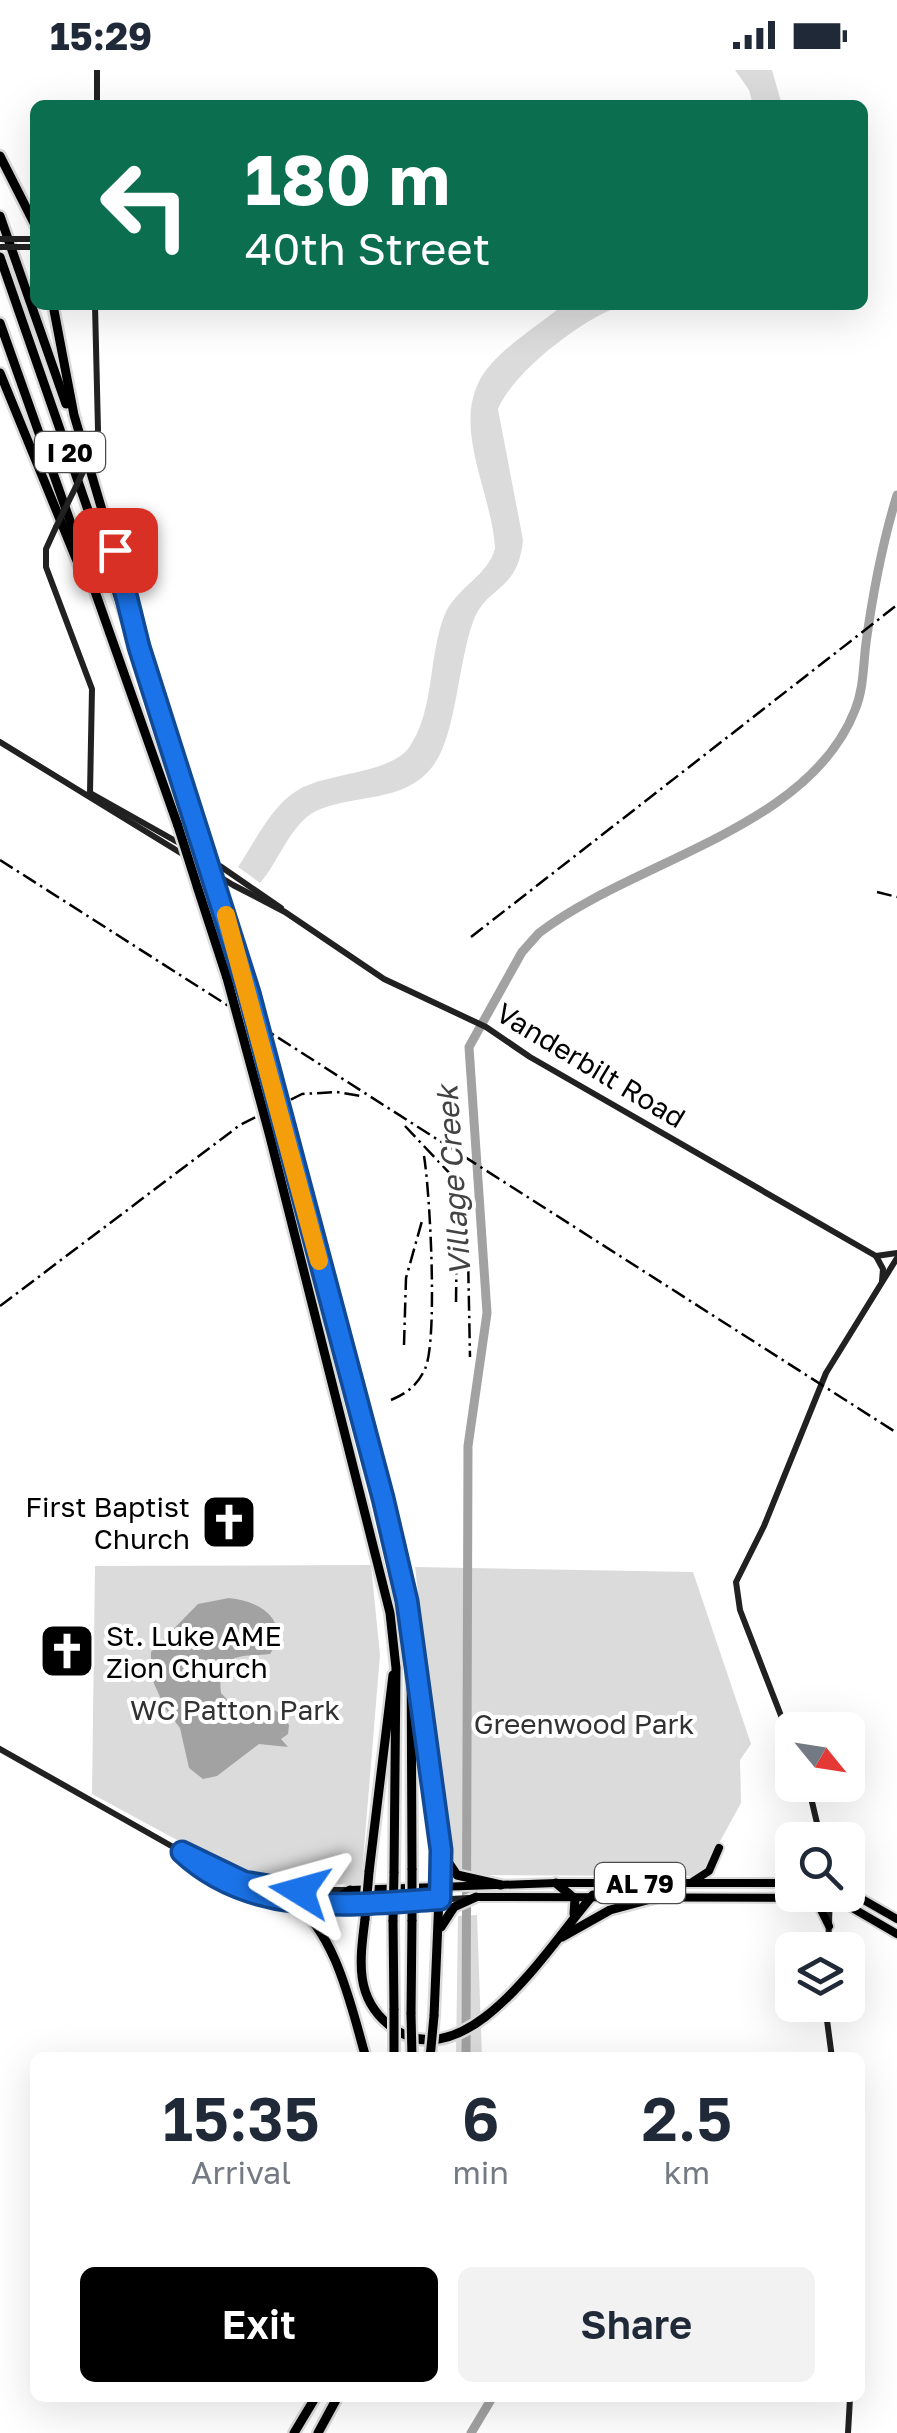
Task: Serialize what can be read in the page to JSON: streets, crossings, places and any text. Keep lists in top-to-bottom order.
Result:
{
  "streets": {
    "highway": ["I 20"],
    "main road": ["AL 79"],
    "street": ["Vanderbilt Road"]
  },
  "water": ["Village Creek"],
  "parks": ["WC Patton Park", "Greenwood Park"],
  "places": {
    "church": ["First Baptist Church", "St. Luke AME Zion Church"]
  },
  "north": "bottom right",
  "page": {
    "status": "15:29",
    "turn": ["180 m", "40th Street"],
    "eta": [
      "15:35",
      "Arrival",
      "6",
      "min",
      "2.5",
      "km"
    ],
    "buttons": ["Exit", "Share"]
  }
}
